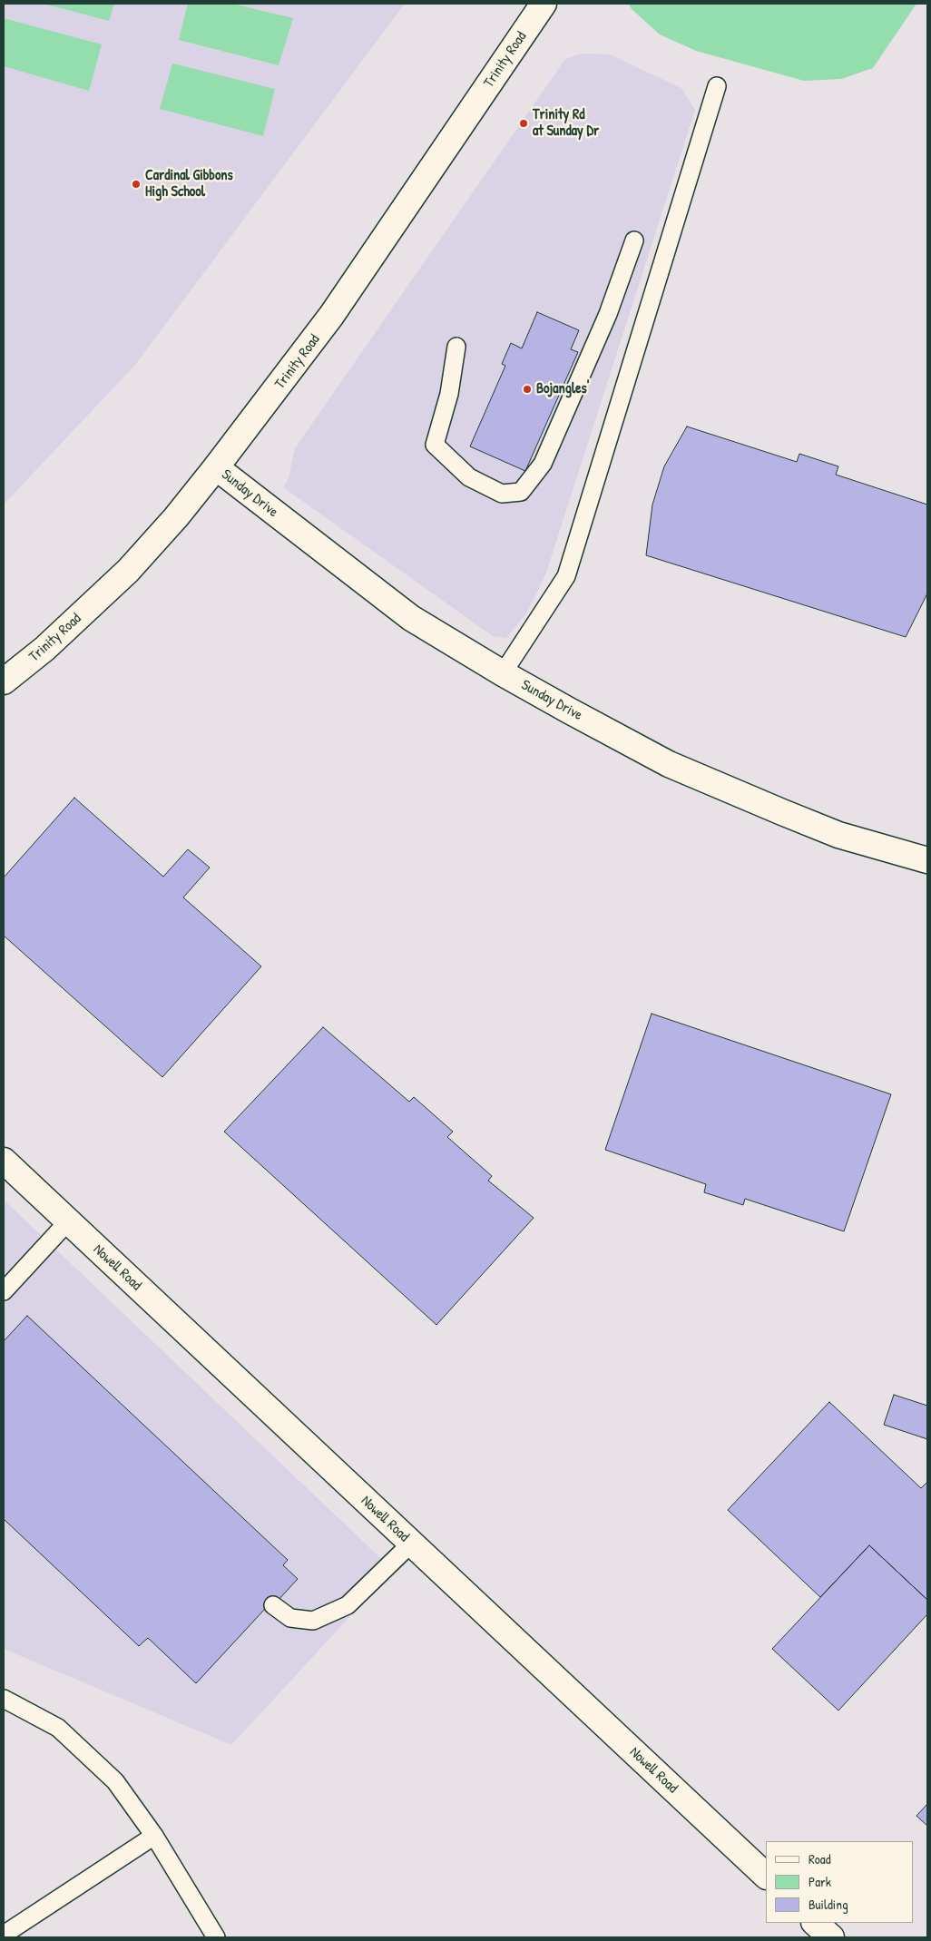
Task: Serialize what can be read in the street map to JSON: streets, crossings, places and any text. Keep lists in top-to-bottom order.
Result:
{
  "streets": {
    "street": ["Trinity Road", "Sunday Drive", "Nowell Road"]
  },
  "crossings": [
    ["Trinity Road", "Sunday Drive"]
  ],
  "places": ["Trinity Rd at Sunday Dr", "Cardinal Gibbons High School", "Bojangles'"],
  "legend": ["Road", "Park", "Building"]
}
